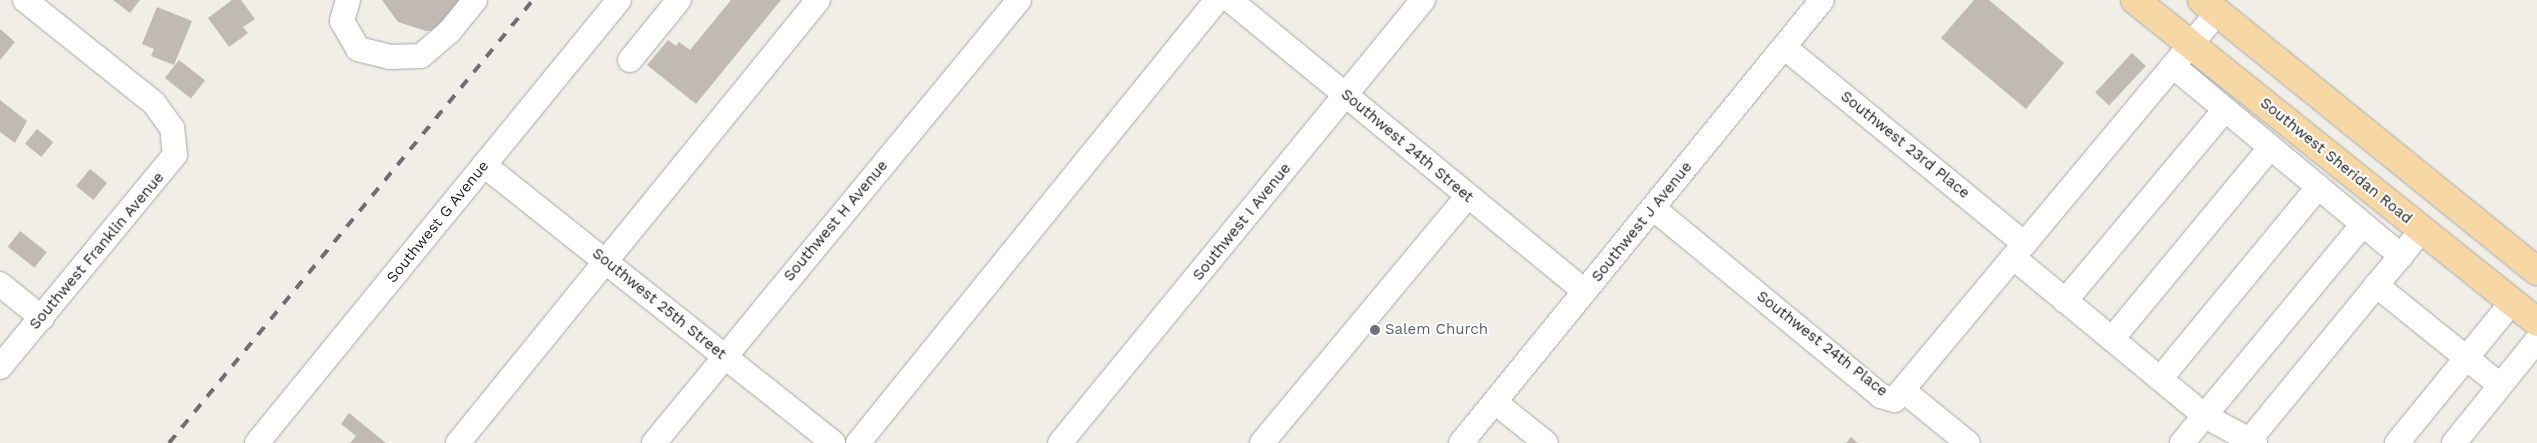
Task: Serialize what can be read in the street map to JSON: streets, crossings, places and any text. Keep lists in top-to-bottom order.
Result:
{
  "streets": {
    "main road": ["Southwest Sheridan Road"],
    "street": [
      "Southwest 23rd Place",
      "Southwest 24th Street",
      "Southwest H Avenue",
      "Southwest G Avenue",
      "Southwest I Avenue",
      "Southwest J Avenue",
      "Southwest Franklin Avenue",
      "Southwest 25th Street",
      "Southwest 24th Place"
    ]
  },
  "crossings": [
    ["Southwest 23rd Place", "Southwest J Avenue"],
    ["Southwest 23rd Place", "Southwest 24th Place"],
    ["Southwest 24th Street", "Southwest I Avenue"],
    ["Southwest 24th Street", "Southwest J Avenue"],
    ["Southwest Sheridan Road", "Southwest 24th Place"],
    ["Southwest H Avenue", "Southwest 25th Street"],
    ["Southwest G Avenue", "Southwest 25th Street"],
    ["Southwest J Avenue", "Southwest 24th Place"]
  ],
  "places": ["Salem Church"]
}
